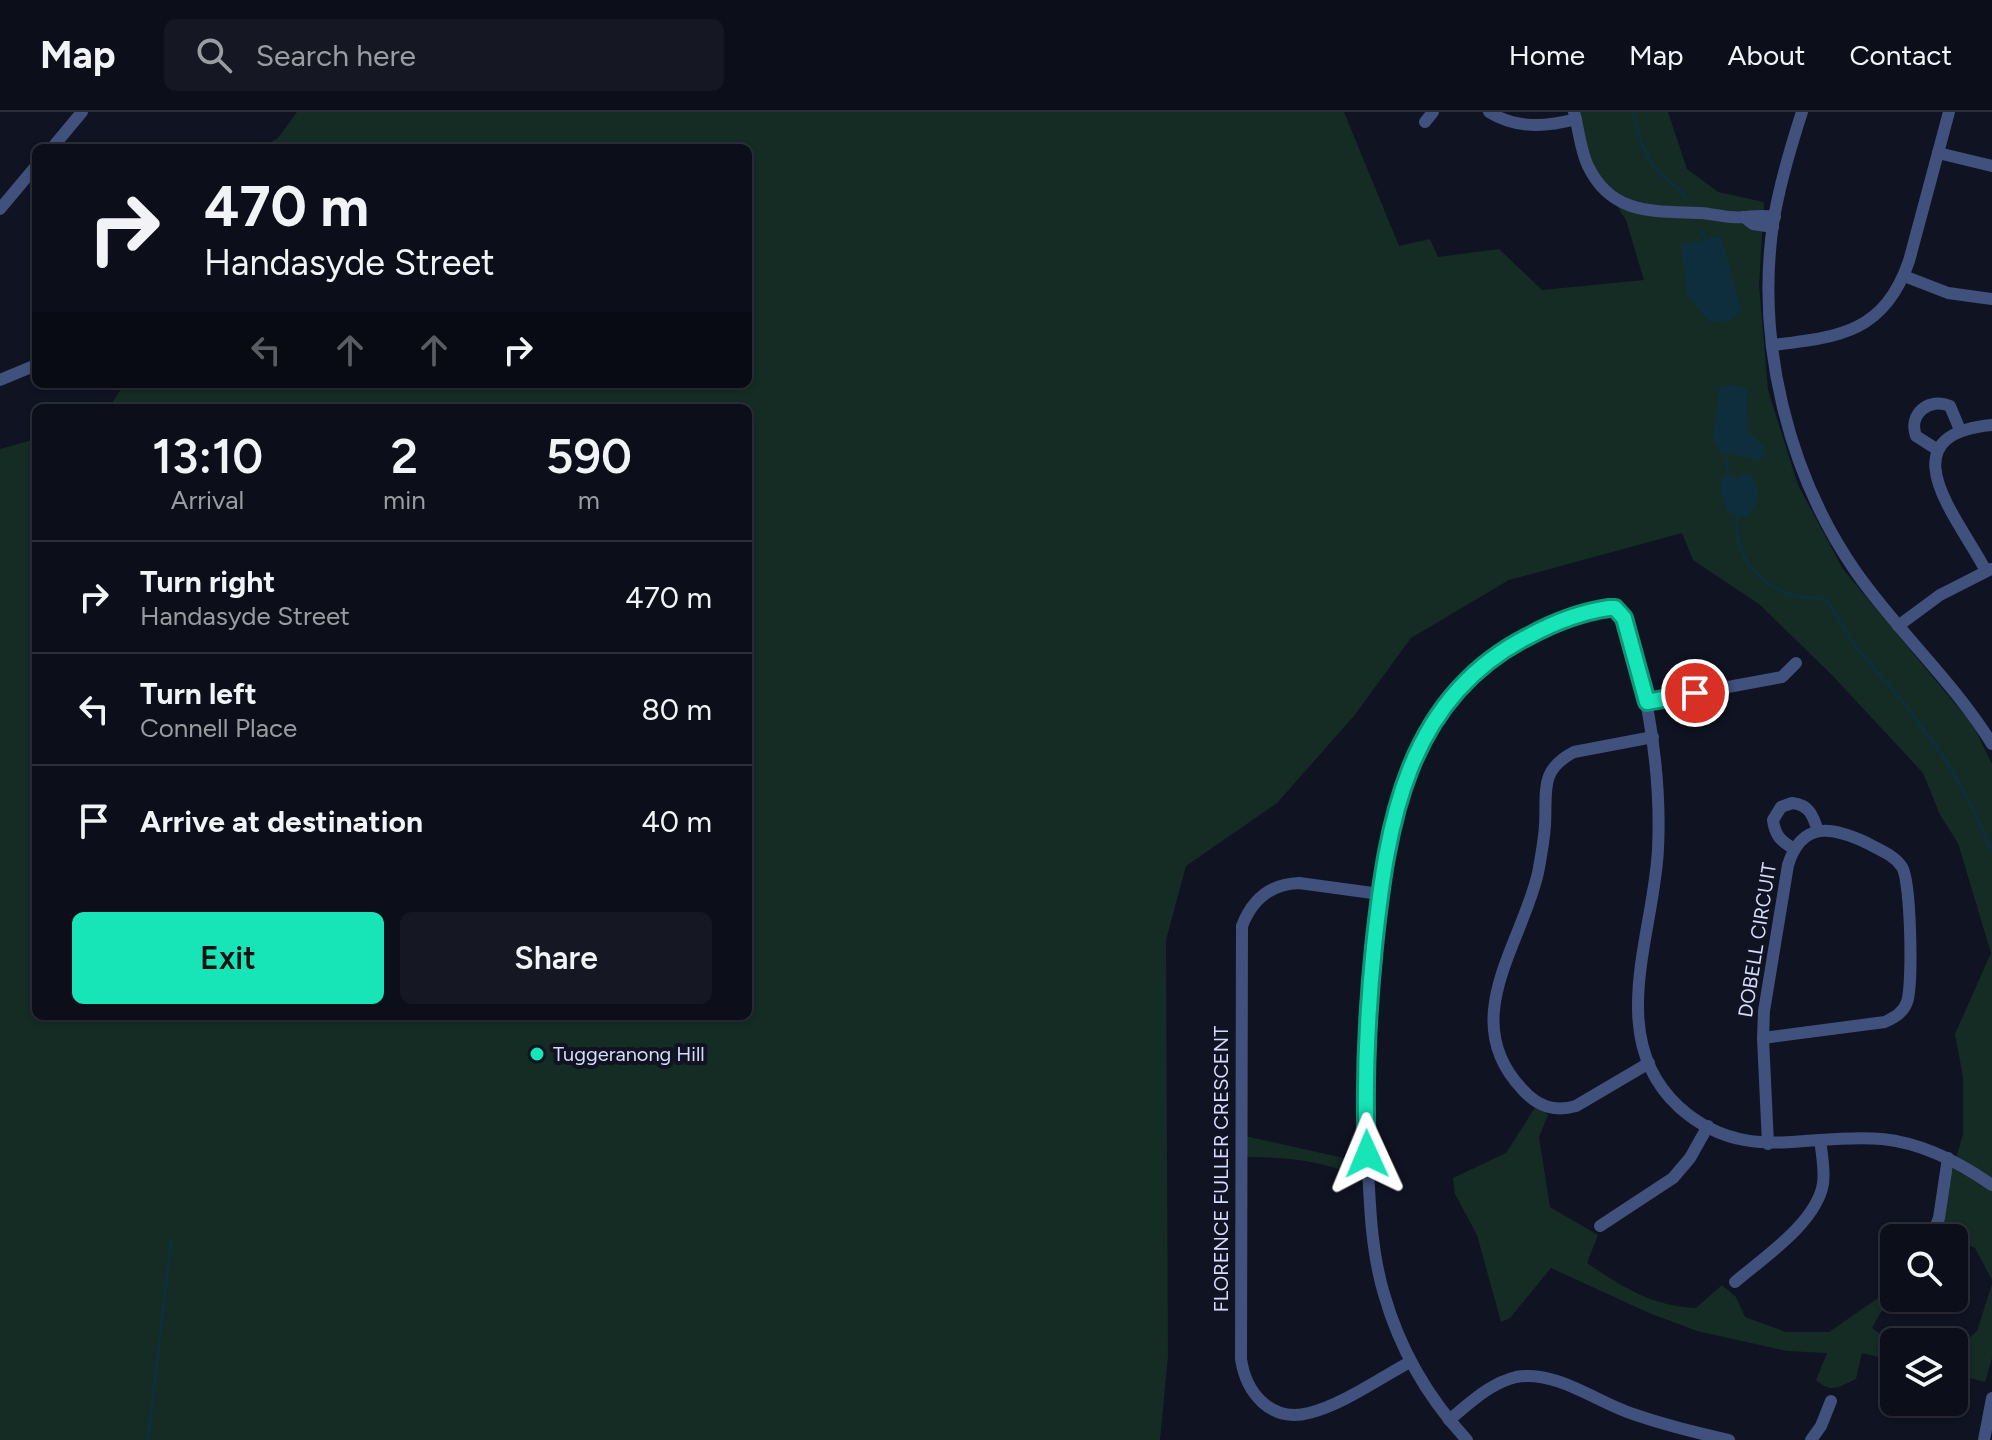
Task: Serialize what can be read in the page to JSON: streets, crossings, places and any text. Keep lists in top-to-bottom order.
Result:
{
  "streets": {
    "street": ["DOBELL CIRCUIT", "FLORENCE FULLER CRESCENT"]
  },
  "places": ["Tuggeranong Hill"],
  "page": {
    "header": "Map",
    "search": "Search here",
    "nav": [
      "Home",
      "Map",
      "About",
      "Contact"
    ],
    "turn": ["470 m", "Handasyde Street"],
    "eta": [
      "13:10",
      "Arrival",
      "2",
      "min",
      "590",
      "m"
    ],
    "list": [
      {
        "name": "Turn right",
        "note": "Handasyde Street",
        "value": "470 m"
      },
      {
        "name": "Turn left",
        "note": "Connell Place",
        "value": "80 m"
      },
      {
        "name": "Arrive at destination",
        "value": "40 m"
      }
    ],
    "buttons": ["Exit", "Share"]
  }
}
